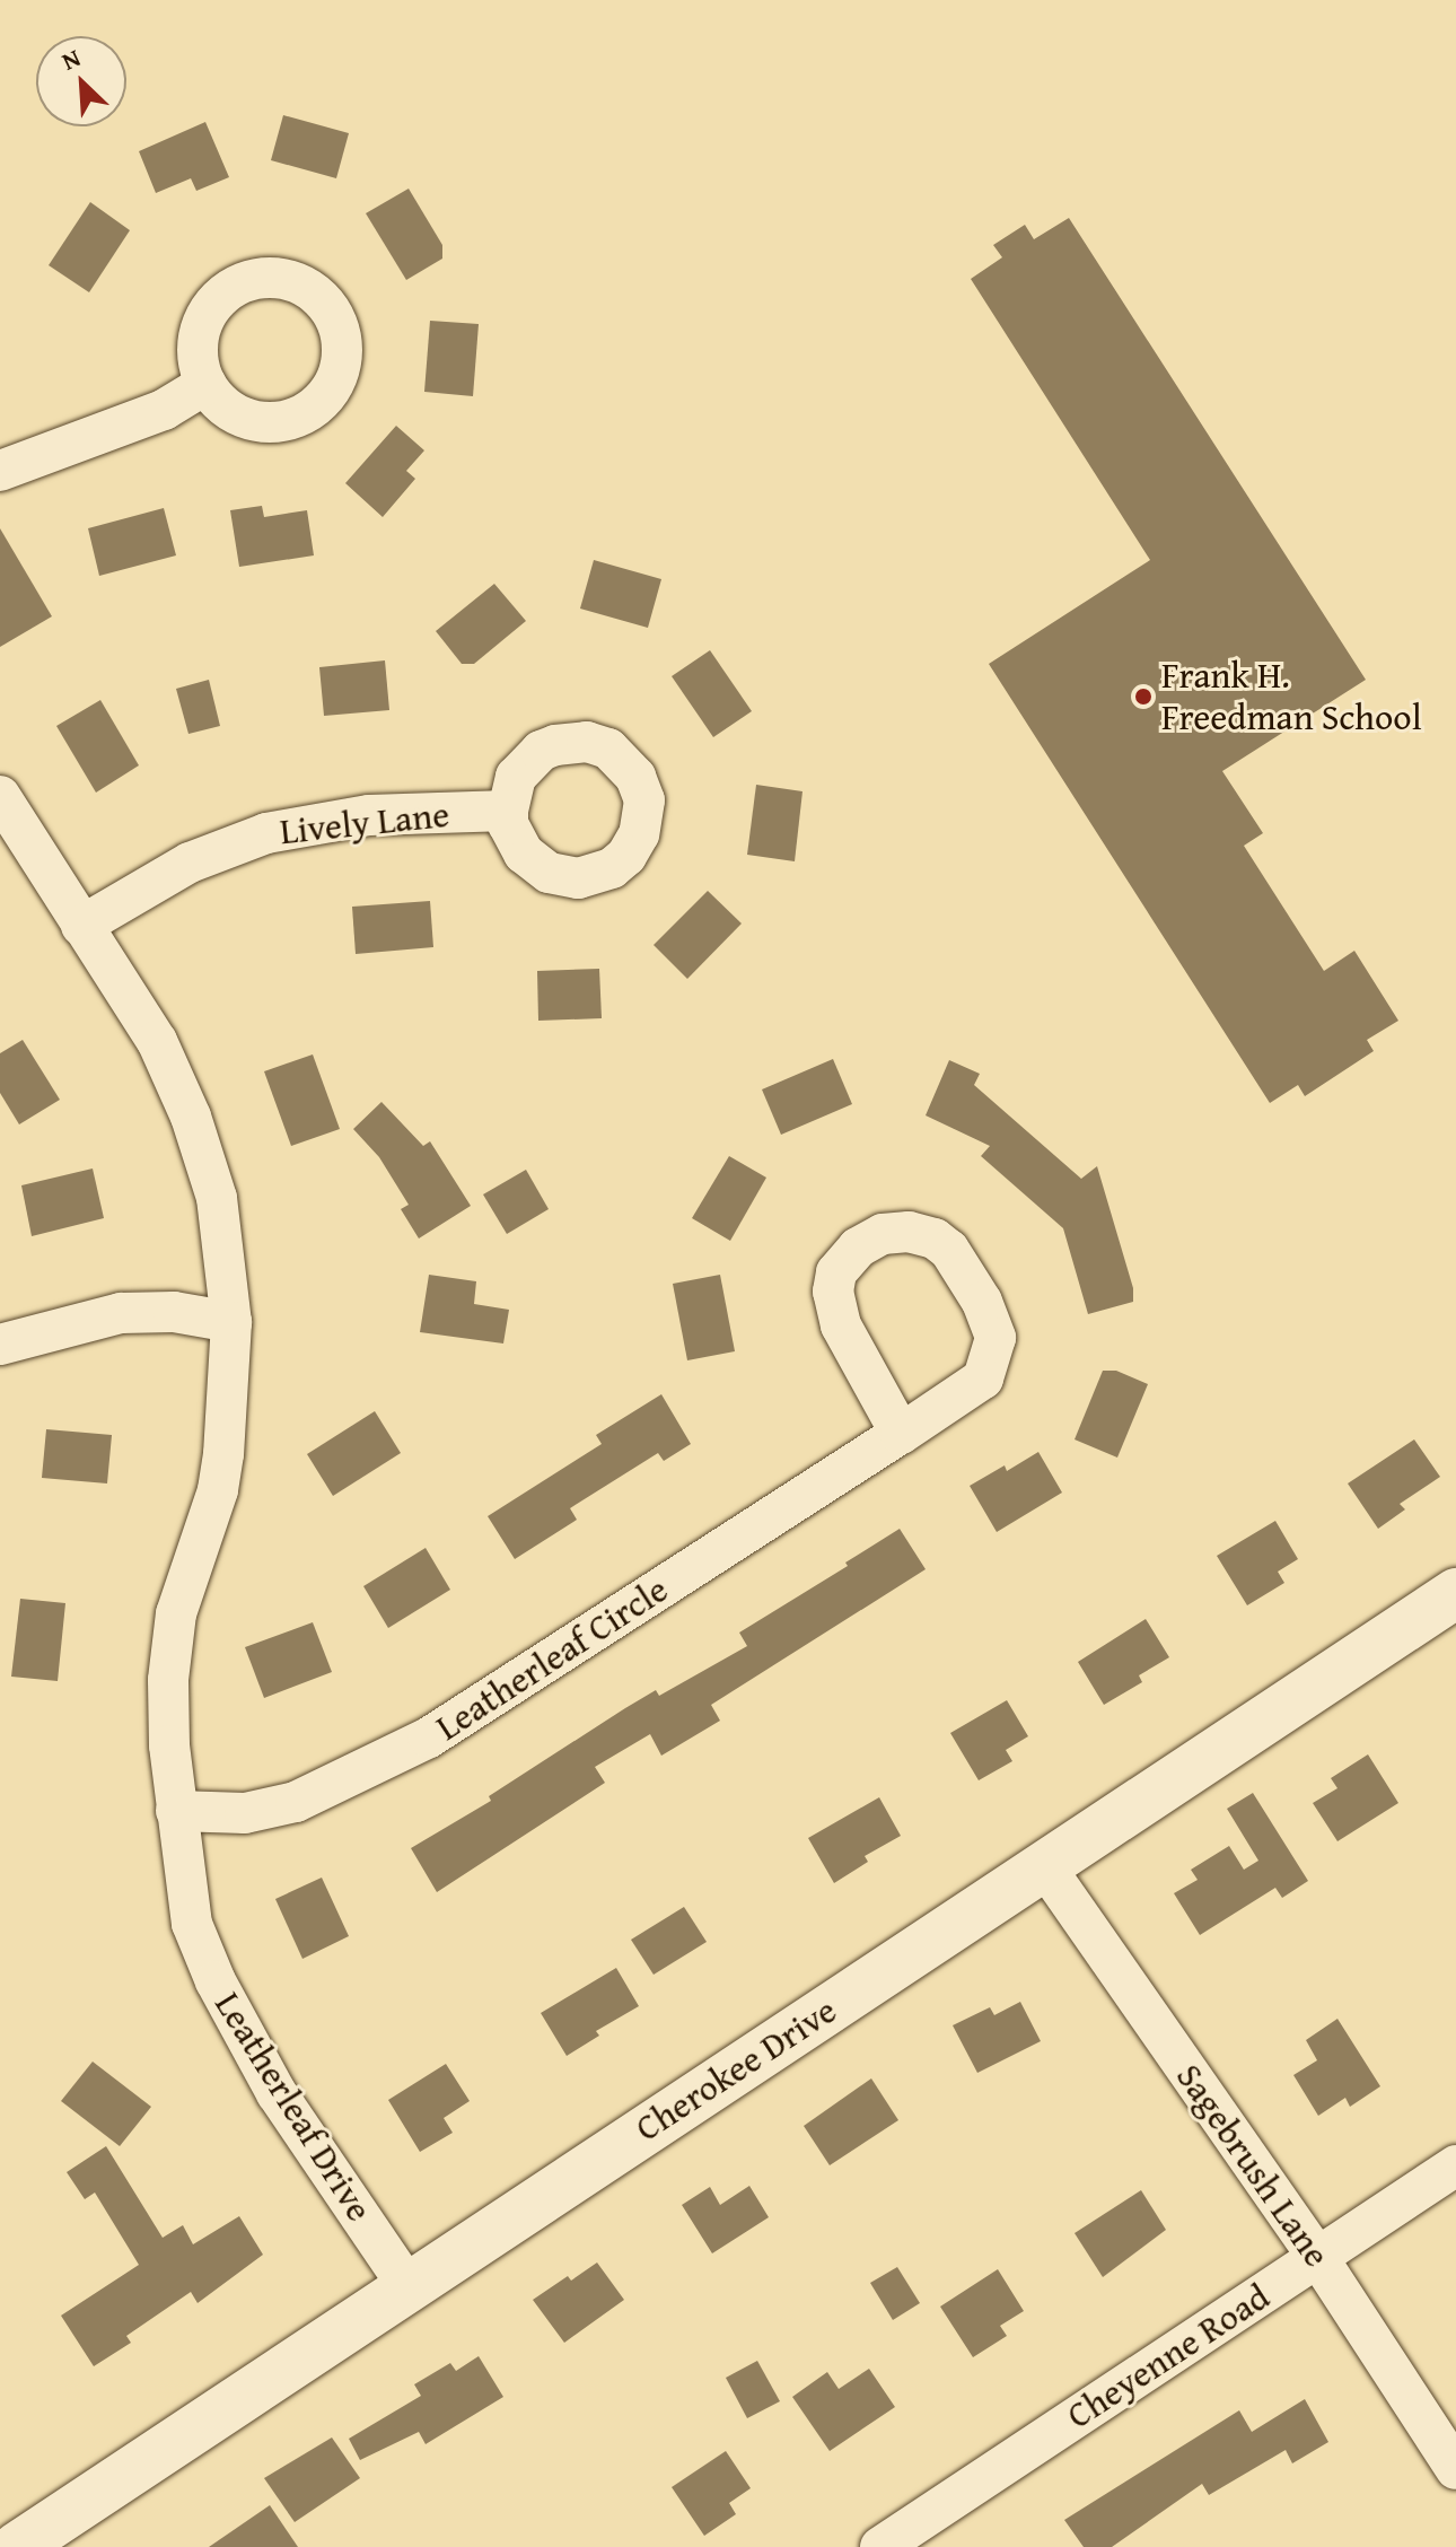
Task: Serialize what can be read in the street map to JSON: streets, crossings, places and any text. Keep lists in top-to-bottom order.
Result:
{
  "streets": {
    "street": [
      "Lively Lane",
      "Leatherleaf Circle",
      "Cherokee Drive",
      "Leatherleaf Drive",
      "Sagebrush Lane",
      "Cheyenne Road"
    ]
  },
  "crossings": [
    ["Lively Lane", "Leatherleaf Drive"],
    ["Leatherleaf Circle", "Leatherleaf Drive"],
    ["Cherokee Drive", "Leatherleaf Drive"],
    ["Cherokee Drive", "Sagebrush Lane"],
    ["Sagebrush Lane", "Cheyenne Road"]
  ],
  "places": ["Frank H. Freedman School"],
  "north": "top left"
}
